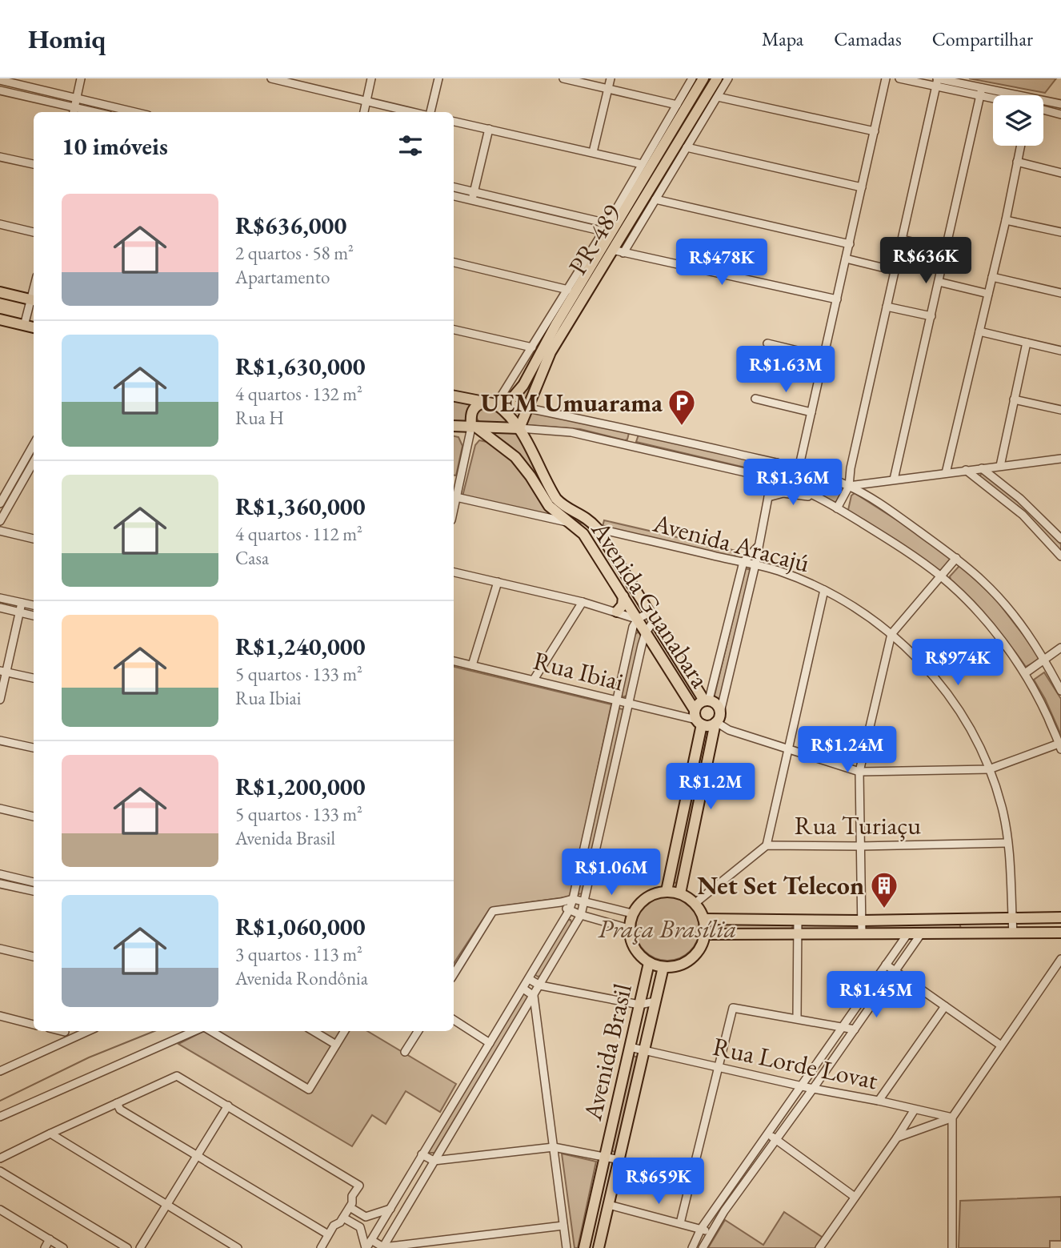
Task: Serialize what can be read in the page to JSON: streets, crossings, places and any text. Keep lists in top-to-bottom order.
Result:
{
  "streets": {
    "main road": ["PR-489", "Avenida Guanabara", "Avenida Brasil"],
    "street": [
      "Avenida Aracajú",
      "Rua Ibiai",
      "Rua Turiaçu",
      "Rua Lorde Lovat"
    ]
  },
  "crossings": [
    ["PR-489", "Avenida Guanabara"],
    ["Avenida Aracajú", "Avenida Guanabara"],
    ["Avenida Aracajú", "Rua Turiaçu"],
    ["Avenida Guanabara", "Rua Ibiai"],
    ["Rua Turiaçu", "Avenida Brasil"],
    ["Avenida Brasil", "Rua Lorde Lovat"]
  ],
  "parks": ["Praça Brasília"],
  "places": {
    "parking": ["UEM Umuarama"],
    "building": ["Net Set Telecon"]
  },
  "page": {
    "header": "Homiq",
    "nav": ["Mapa", "Camadas", "Compartilhar"],
    "heading": "10 imóveis",
    "list": [
      {
        "name": "R$636,000",
        "note": "2 quartos · 58 m² · Apartamento"
      },
      {
        "name": "R$1,630,000",
        "note": "4 quartos · 132 m² · Rua H"
      },
      {
        "name": "R$1,360,000",
        "note": "4 quartos · 112 m² · Casa"
      },
      {
        "name": "R$1,240,000",
        "note": "5 quartos · 133 m² · Rua Ibiai"
      },
      {
        "name": "R$1,200,000",
        "note": "5 quartos · 133 m² · Avenida Brasil"
      },
      {
        "name": "R$1,060,000",
        "note": "3 quartos · 113 m² · Avenida Rondônia"
      }
    ],
    "price": [
      "R$636K",
      "R$478K",
      "R$1.63M",
      "R$1.36M",
      "R$974K",
      "R$1.24M",
      "R$1.2M",
      "R$1.06M",
      "R$1.45M",
      "R$659K"
    ]
  }
}
